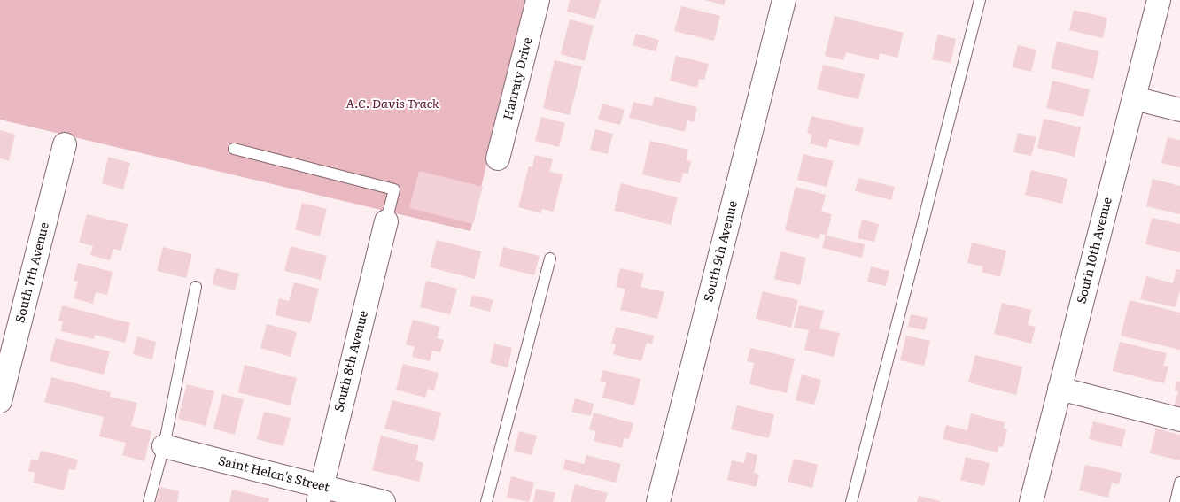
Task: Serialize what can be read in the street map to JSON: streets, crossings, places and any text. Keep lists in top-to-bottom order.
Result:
{
  "streets": {
    "street": [
      "Hanraty Drive",
      "South 10th Avenue",
      "South 9th Avenue",
      "South 7th Avenue",
      "South 8th Avenue",
      "Saint Helen's Street"
    ]
  },
  "crossings": [
    ["South 8th Avenue", "Saint Helen's Street"]
  ],
  "parks": ["A.C. Davis Track"]
}
